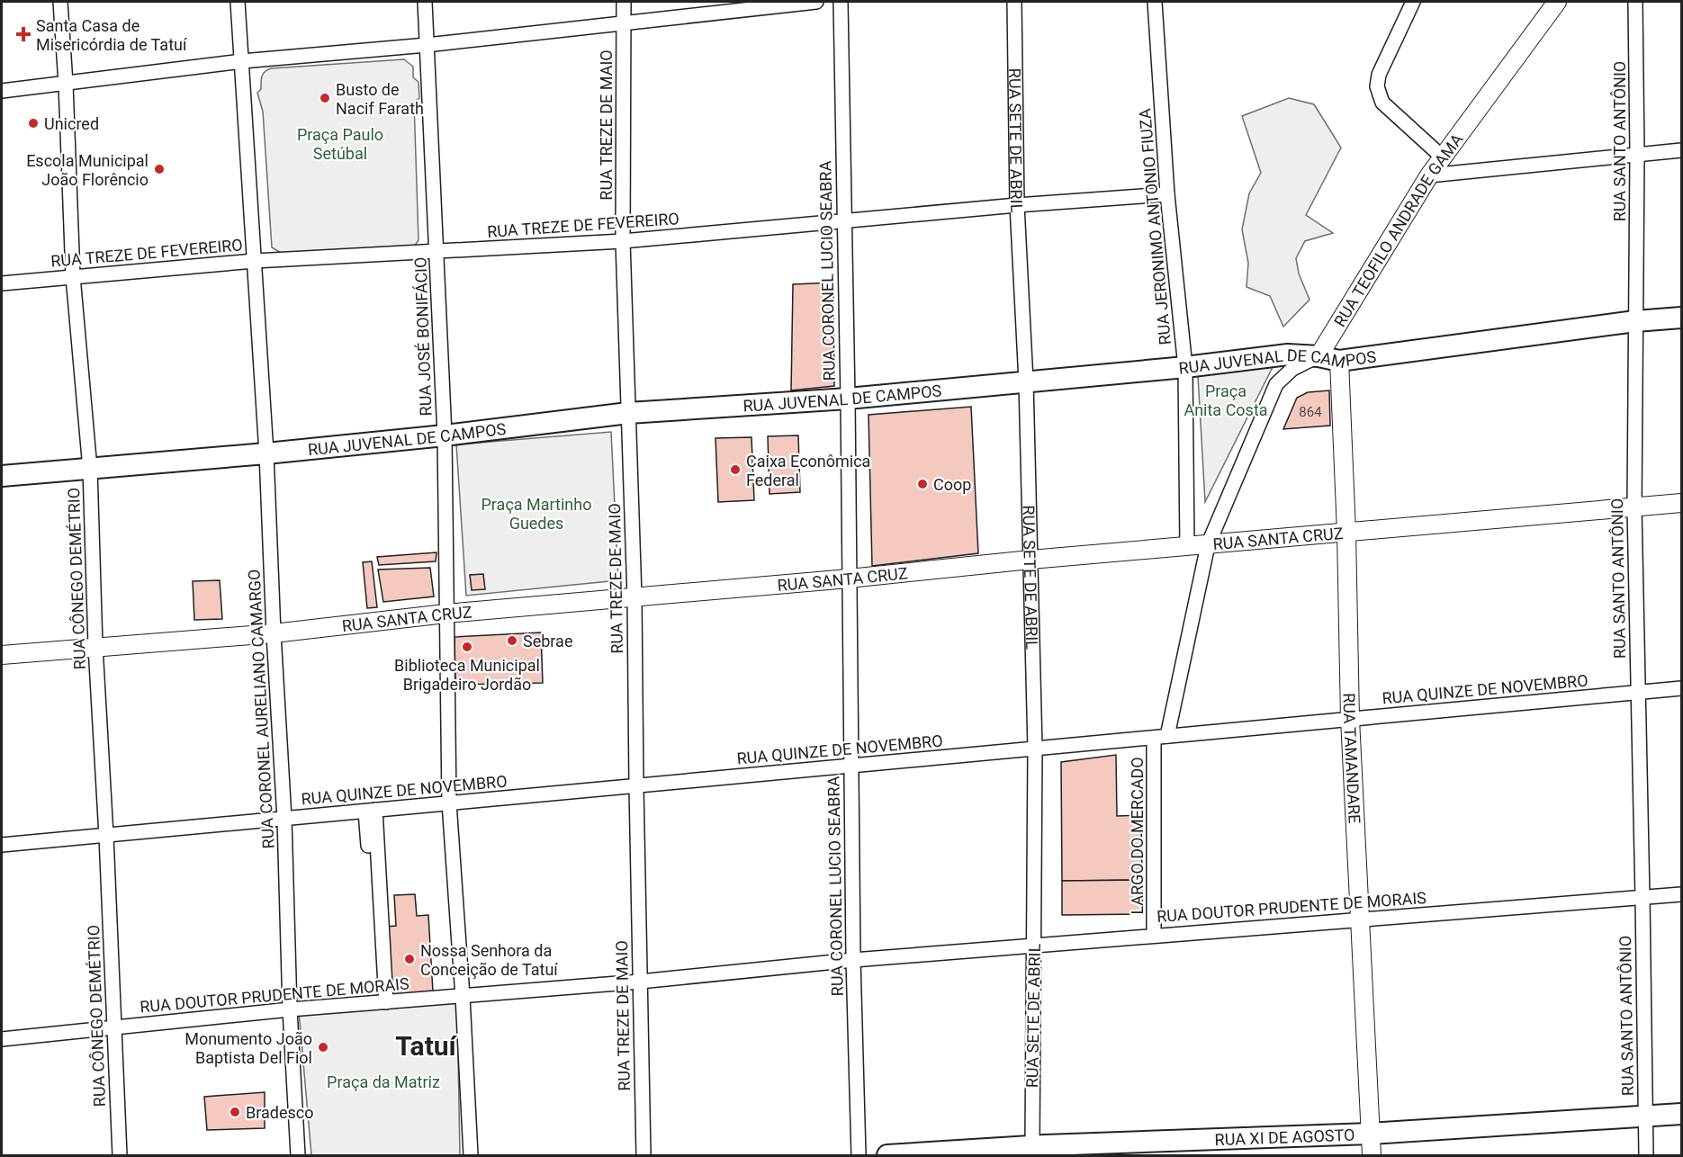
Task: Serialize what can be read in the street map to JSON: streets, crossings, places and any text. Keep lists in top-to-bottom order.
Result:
{
  "streets": {
    "main road": [
      "RUA TEOFILO ANDRADE GAMA",
      "RUA JUVENAL DE CAMPOS",
      "RUA SANTA CRUZ",
      "RUA TAMANDARE",
      "RUA XI DE AGOSTO"
    ],
    "street": [
      "RUA TREZE DE MAIO",
      "RUA SETE DE ABRIL",
      "RUA SANTO ANTÔNIO",
      "RUA TREZE DE FEVEREIRO",
      "RUA JERONIMO ANTONIO FIUZA",
      "RUA CORONEL LUCIO SEABRA",
      "RUA JOSÉ BONIFÁCIO",
      "RUA CÔNEGO DEMÉTRIO",
      "RUA QUINZE DE NOVEMBRO",
      "RUA CORONEL AURELIANO CAMARGO",
      "LARGO DO MERCADO",
      "RUA DOUTOR PRUDENTE DE MORAIS"
    ]
  },
  "crossings": [
    ["RUA TREZE DE MAIO", "RUA TREZE DE FEVEREIRO"],
    ["RUA TREZE DE MAIO", "RUA JUVENAL DE CAMPOS"],
    ["RUA TREZE DE MAIO", "RUA SANTA CRUZ"],
    ["RUA TREZE DE MAIO", "RUA QUINZE DE NOVEMBRO"],
    ["RUA TREZE DE MAIO", "RUA DOUTOR PRUDENTE DE MORAIS"],
    ["RUA SETE DE ABRIL", "RUA TREZE DE FEVEREIRO"],
    ["RUA SETE DE ABRIL", "RUA JUVENAL DE CAMPOS"],
    ["RUA SETE DE ABRIL", "RUA SANTA CRUZ"],
    ["RUA SETE DE ABRIL", "RUA QUINZE DE NOVEMBRO"],
    ["RUA SETE DE ABRIL", "RUA DOUTOR PRUDENTE DE MORAIS"],
    ["RUA SETE DE ABRIL", "RUA XI DE AGOSTO"],
    ["RUA SANTO ANTÔNIO", "RUA JUVENAL DE CAMPOS"],
    ["RUA SANTO ANTÔNIO", "RUA SANTA CRUZ"],
    ["RUA SANTO ANTÔNIO", "RUA QUINZE DE NOVEMBRO"],
    ["RUA SANTO ANTÔNIO", "RUA DOUTOR PRUDENTE DE MORAIS"],
    ["RUA SANTO ANTÔNIO", "RUA XI DE AGOSTO"],
    ["RUA TREZE DE FEVEREIRO", "RUA JERONIMO ANTONIO FIUZA"],
    ["RUA TREZE DE FEVEREIRO", "RUA CORONEL LUCIO SEABRA"],
    ["RUA TREZE DE FEVEREIRO", "RUA JOSÉ BONIFÁCIO"],
    ["RUA TREZE DE FEVEREIRO", "RUA CÔNEGO DEMÉTRIO"],
    ["RUA TREZE DE FEVEREIRO", "RUA CORONEL AURELIANO CAMARGO"],
    ["RUA JERONIMO ANTONIO FIUZA", "RUA JUVENAL DE CAMPOS"],
    ["RUA JERONIMO ANTONIO FIUZA", "RUA SANTA CRUZ"],
    ["RUA TEOFILO ANDRADE GAMA", "RUA JUVENAL DE CAMPOS"],
    ["RUA CORONEL LUCIO SEABRA", "RUA JUVENAL DE CAMPOS"],
    ["RUA CORONEL LUCIO SEABRA", "RUA SANTA CRUZ"],
    ["RUA CORONEL LUCIO SEABRA", "RUA QUINZE DE NOVEMBRO"],
    ["RUA CORONEL LUCIO SEABRA", "RUA DOUTOR PRUDENTE DE MORAIS"],
    ["RUA JOSÉ BONIFÁCIO", "RUA JUVENAL DE CAMPOS"],
    ["RUA JOSÉ BONIFÁCIO", "RUA SANTA CRUZ"],
    ["RUA JOSÉ BONIFÁCIO", "RUA QUINZE DE NOVEMBRO"],
    ["RUA JOSÉ BONIFÁCIO", "RUA DOUTOR PRUDENTE DE MORAIS"],
    ["RUA JUVENAL DE CAMPOS", "RUA CÔNEGO DEMÉTRIO"],
    ["RUA JUVENAL DE CAMPOS", "RUA CORONEL AURELIANO CAMARGO"],
    ["RUA JUVENAL DE CAMPOS", "RUA TAMANDARE"],
    ["RUA SANTA CRUZ", "RUA CÔNEGO DEMÉTRIO"],
    ["RUA SANTA CRUZ", "RUA CORONEL AURELIANO CAMARGO"],
    ["RUA SANTA CRUZ", "RUA TAMANDARE"],
    ["RUA CÔNEGO DEMÉTRIO", "RUA QUINZE DE NOVEMBRO"],
    ["RUA CÔNEGO DEMÉTRIO", "RUA DOUTOR PRUDENTE DE MORAIS"],
    ["RUA QUINZE DE NOVEMBRO", "RUA CORONEL AURELIANO CAMARGO"],
    ["RUA QUINZE DE NOVEMBRO", "RUA TAMANDARE"],
    ["RUA QUINZE DE NOVEMBRO", "LARGO DO MERCADO"],
    ["RUA CORONEL AURELIANO CAMARGO", "RUA DOUTOR PRUDENTE DE MORAIS"],
    ["RUA TAMANDARE", "RUA DOUTOR PRUDENTE DE MORAIS"],
    ["RUA TAMANDARE", "RUA XI DE AGOSTO"],
    ["LARGO DO MERCADO", "RUA DOUTOR PRUDENTE DE MORAIS"]
  ],
  "districts": ["Tatuí"],
  "parks": [
    "Praça Paulo Setúbal",
    "Praça Anita Costa",
    "Praça Martinho Guedes",
    "Praça da Matriz"
  ],
  "places": {
    "health": ["Santa Casa de Misericórdia de Tatuí"],
    "other": [
      "Busto de Nacif Farath",
      "Unicred",
      "Escola Municipal João Florêncio",
      "Caixa Econômica Federal",
      "Coop",
      "Sebrae",
      "Biblioteca Municipal Brigadeiro Jordão",
      "Nossa Senhora da Conceição de Tatuí",
      "Monumento João Baptista Del Fiol",
      "Bradesco"
    ]
  },
  "house_numbers": ["864"]
}
